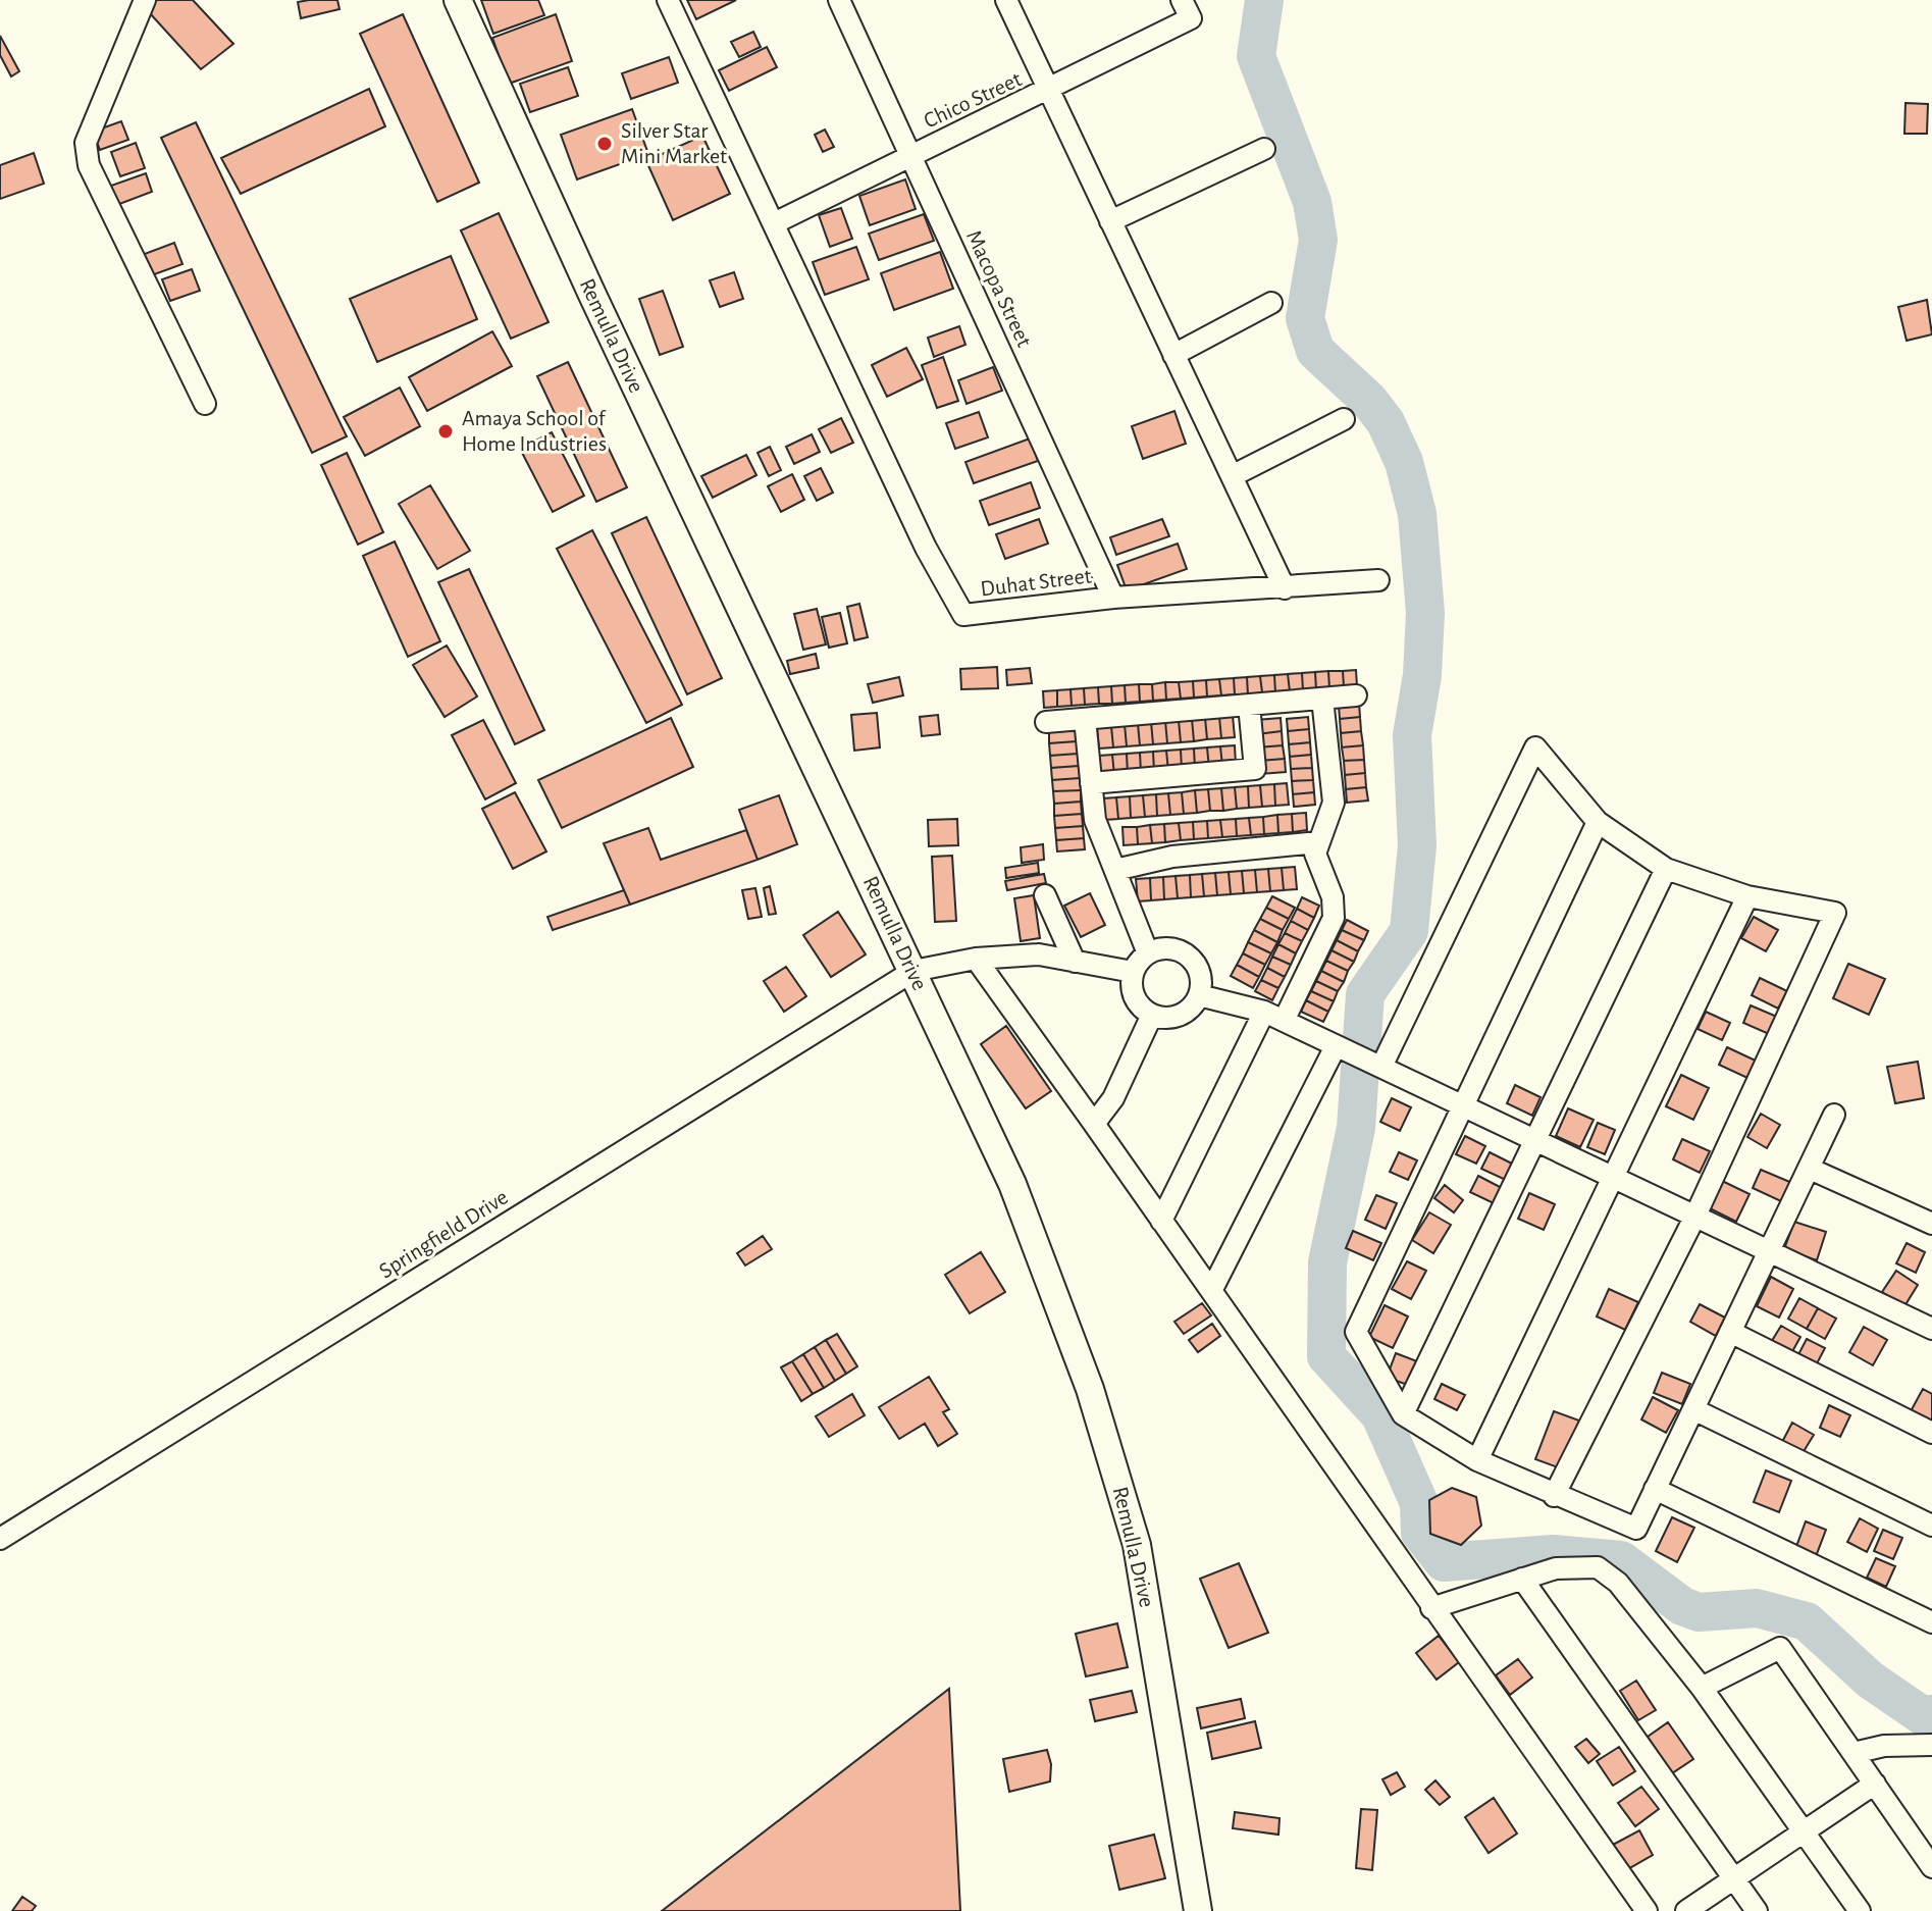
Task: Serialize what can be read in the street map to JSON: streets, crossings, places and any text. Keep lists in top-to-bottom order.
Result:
{
  "streets": {
    "main road": ["Remulla Drive"],
    "street": [
      "Chico Street",
      "Macopa Street",
      "Duhat Street",
      "Springfield Drive"
    ]
  },
  "crossings": [
    ["Chico Street", "Macopa Street"],
    ["Chico Street", "Duhat Street"],
    ["Macopa Street", "Duhat Street"],
    ["Remulla Drive", "Springfield Drive"]
  ],
  "places": ["Silver Star Mini Market", "Amaya School of Home Industries"]
}
